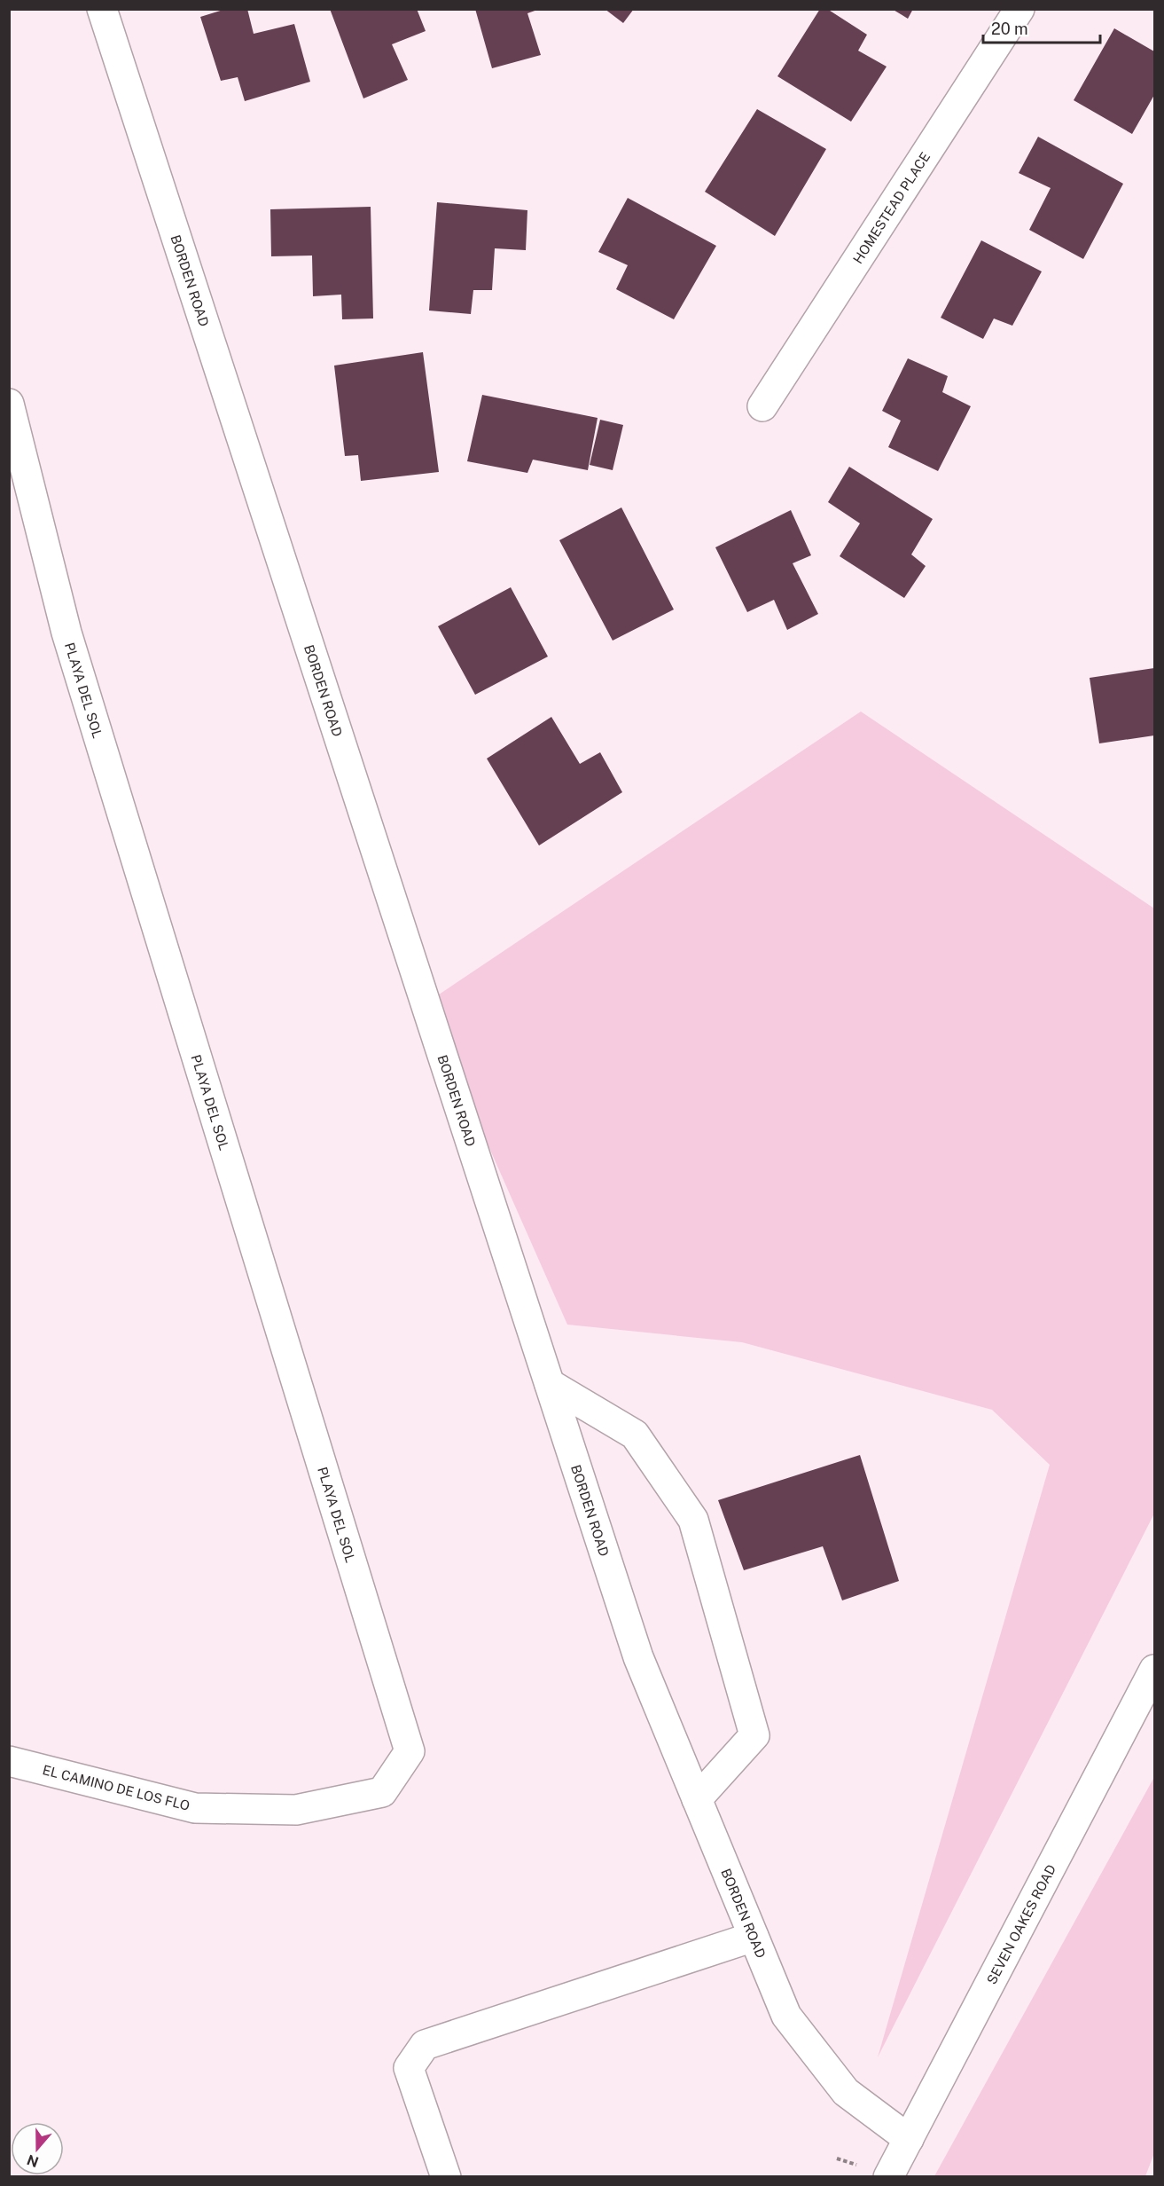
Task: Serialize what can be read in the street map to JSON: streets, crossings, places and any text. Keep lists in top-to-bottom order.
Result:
{
  "streets": {
    "street": [
      "HOMESTEAD PLACE",
      "BORDEN ROAD",
      "PLAYA DEL SOL",
      "EL CAMINO DE LOS FLO",
      "SEVEN OAKES ROAD"
    ]
  },
  "crossings": [
    ["BORDEN ROAD", "SEVEN OAKES ROAD"],
    ["PLAYA DEL SOL", "EL CAMINO DE LOS FLO"]
  ],
  "scale_bar": "20 m",
  "north": "bottom"
}
